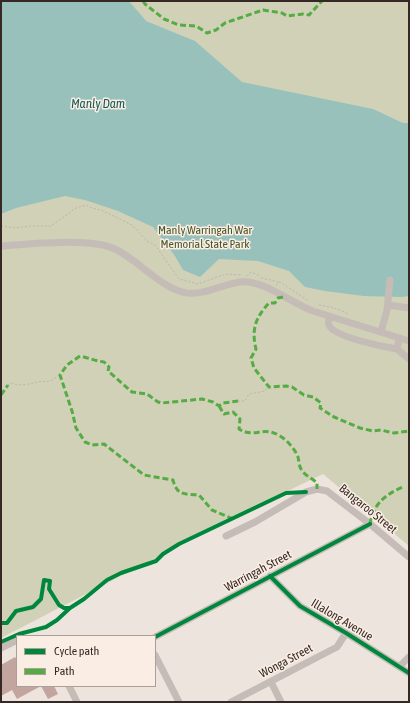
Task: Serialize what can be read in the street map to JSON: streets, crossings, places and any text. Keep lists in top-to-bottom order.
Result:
{
  "streets": {
    "street": [
      "Bangaroo Street",
      "Warringah Street",
      "Illalong Avenue",
      "Wonga Street"
    ]
  },
  "crossings": [
    ["Bangaroo Street", "Warringah Street"],
    ["Warringah Street", "Illalong Avenue"],
    ["Illalong Avenue", "Wonga Street"]
  ],
  "water": ["Manly Dam"],
  "parks": ["Manly Warringah War Memorial State Park"],
  "legend": ["Cycle path", "Path"]
}
